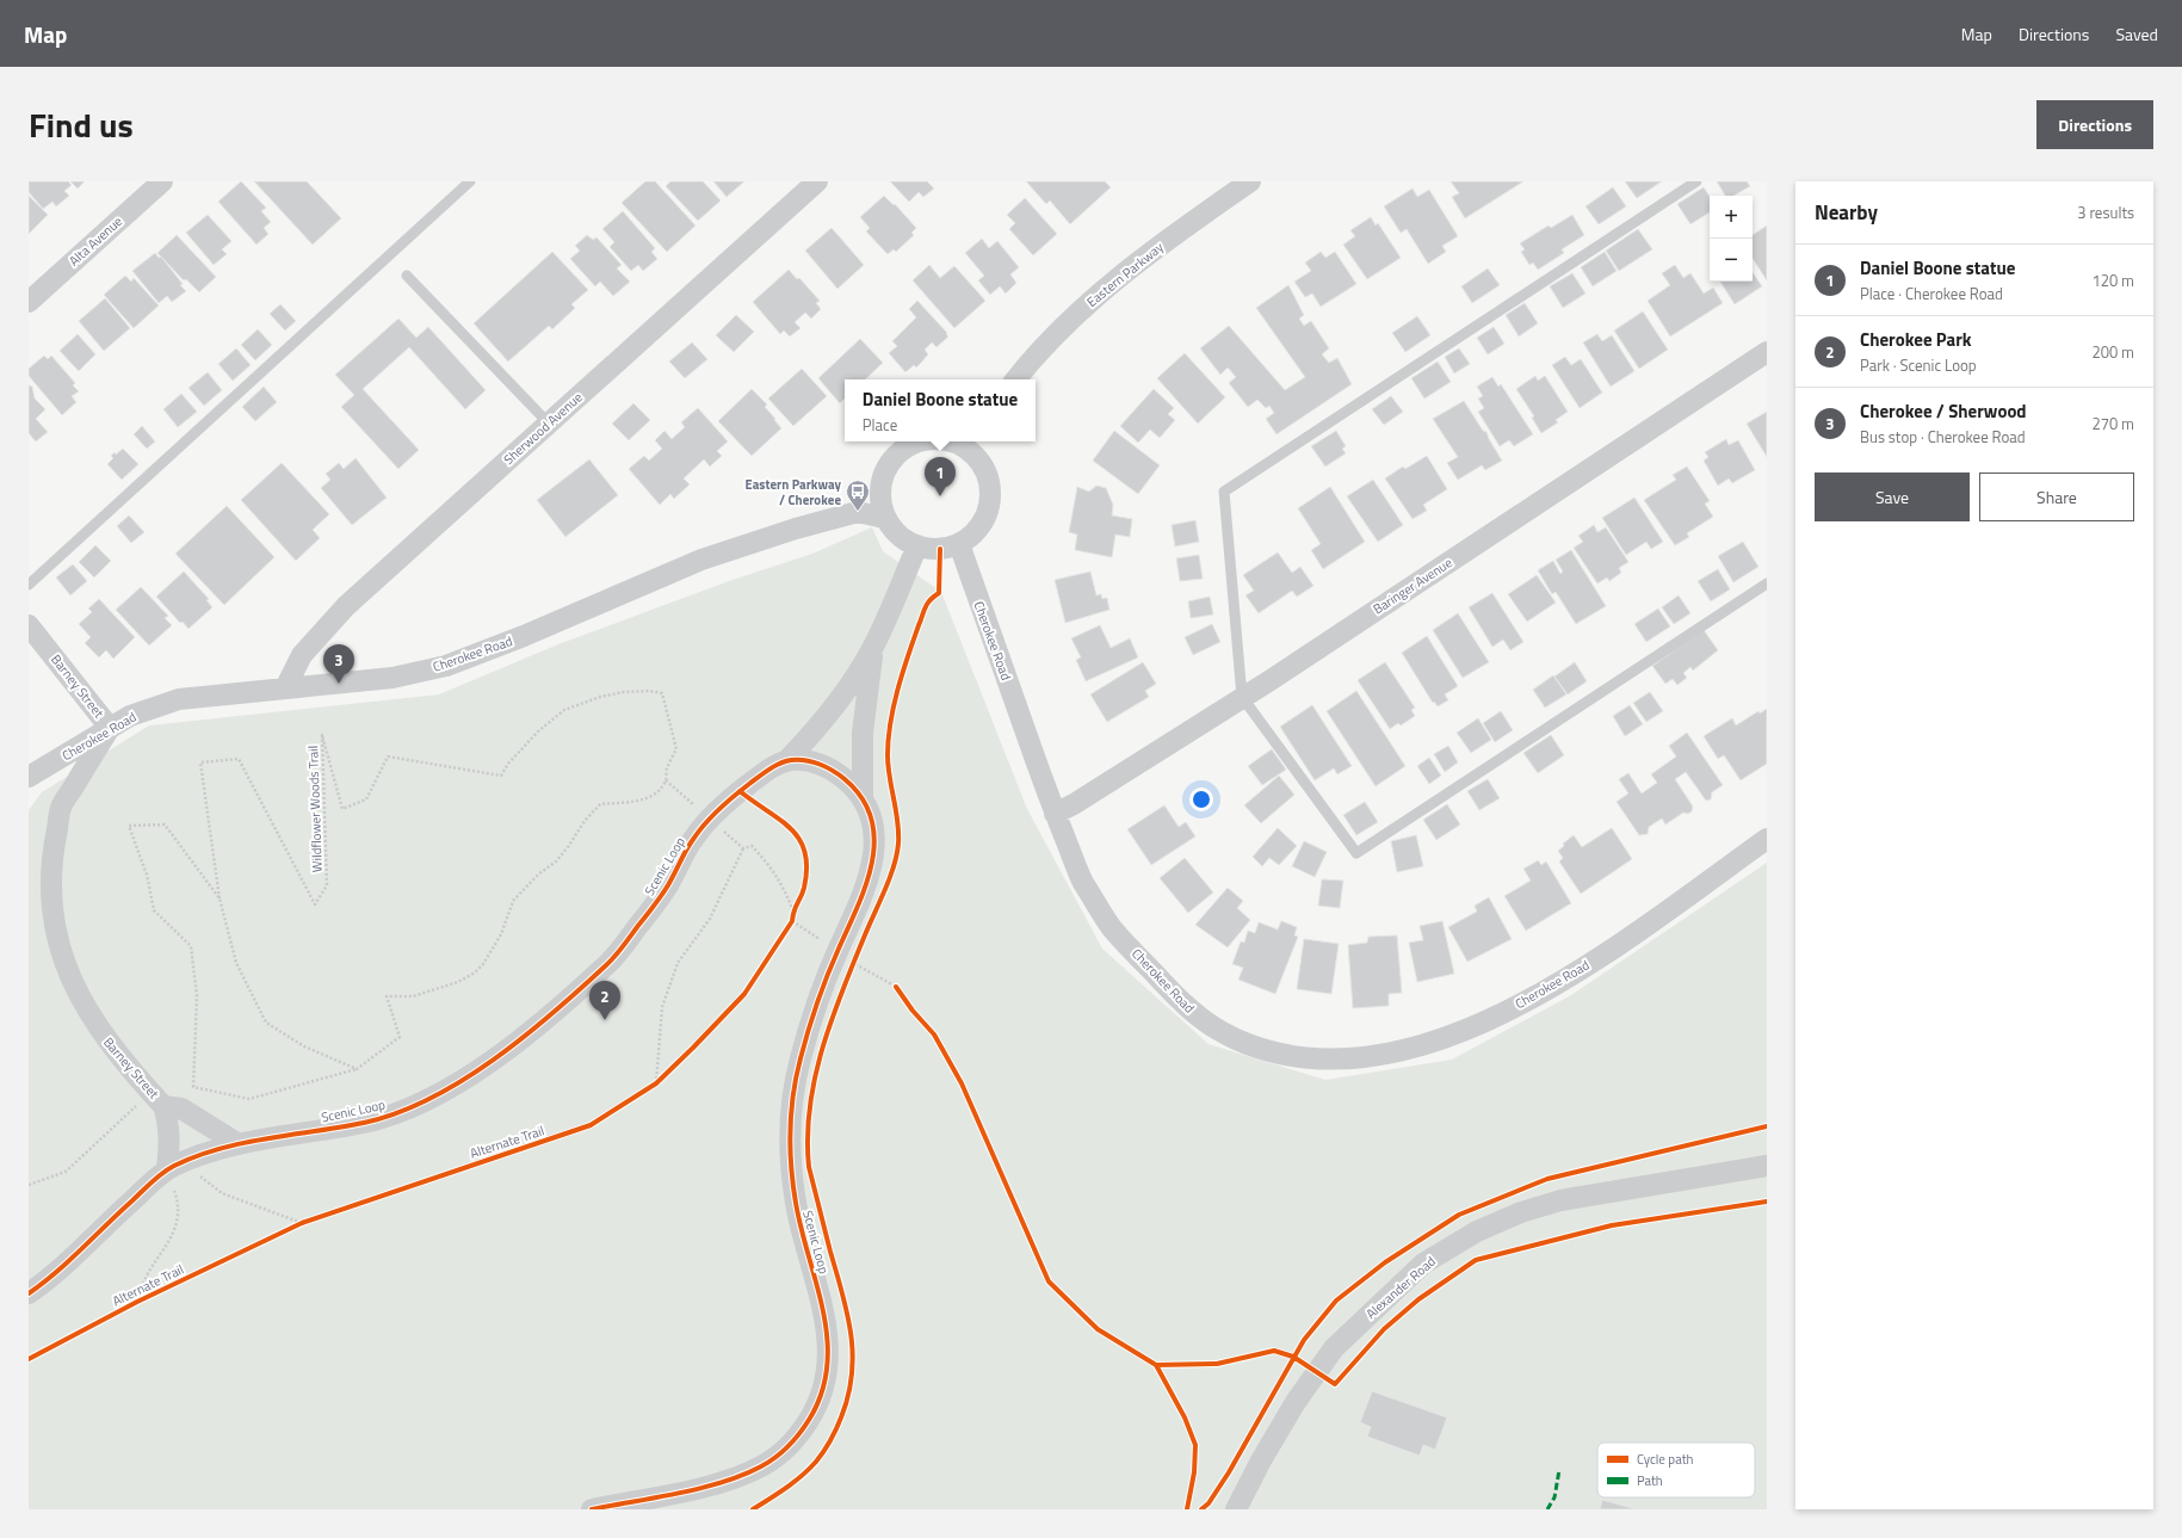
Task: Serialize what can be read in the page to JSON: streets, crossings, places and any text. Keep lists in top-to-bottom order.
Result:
{
  "streets": {
    "street": [
      "Alta Avenue",
      "Eastern Parkway",
      "Sherwood Avenue",
      "Baringer Avenue",
      "Cherokee Road",
      "Barney Street",
      "Scenic Loop",
      "Alexander Road"
    ],
    "path": ["Wildflower Woods Trail"],
    "cycle path": ["Alternate Trail"]
  },
  "crossings": [
    ["Sherwood Avenue", "Cherokee Road"],
    ["Baringer Avenue", "Cherokee Road"],
    ["Cherokee Road", "Barney Street"],
    ["Barney Street", "Scenic Loop"]
  ],
  "places": {
    "bus stop": ["Eastern Parkway / Cherokee"]
  },
  "legend": ["Cycle path", "Path"],
  "page": {
    "header": "Map",
    "nav": ["Map", "Directions", "Saved"],
    "title": "Find us",
    "buttons": [
      "Directions",
      ["Save", "Share"]
    ],
    "heading": ["Nearby", "3 results"],
    "map_buttons": ["+", "−"],
    "list": [
      {
        "mark": "1",
        "name": "Daniel Boone statue",
        "note": "Place · Cherokee Road",
        "value": "120 m"
      },
      {
        "mark": "2",
        "name": "Cherokee Park",
        "note": "Park · Scenic Loop",
        "value": "200 m"
      },
      {
        "mark": "3",
        "name": "Cherokee / Sherwood",
        "note": "Bus stop · Cherokee Road",
        "value": "270 m"
      }
    ],
    "popup": ["Daniel Boone statue", "Place"],
    "pins": ["1", "3", "2"]
  }
}
